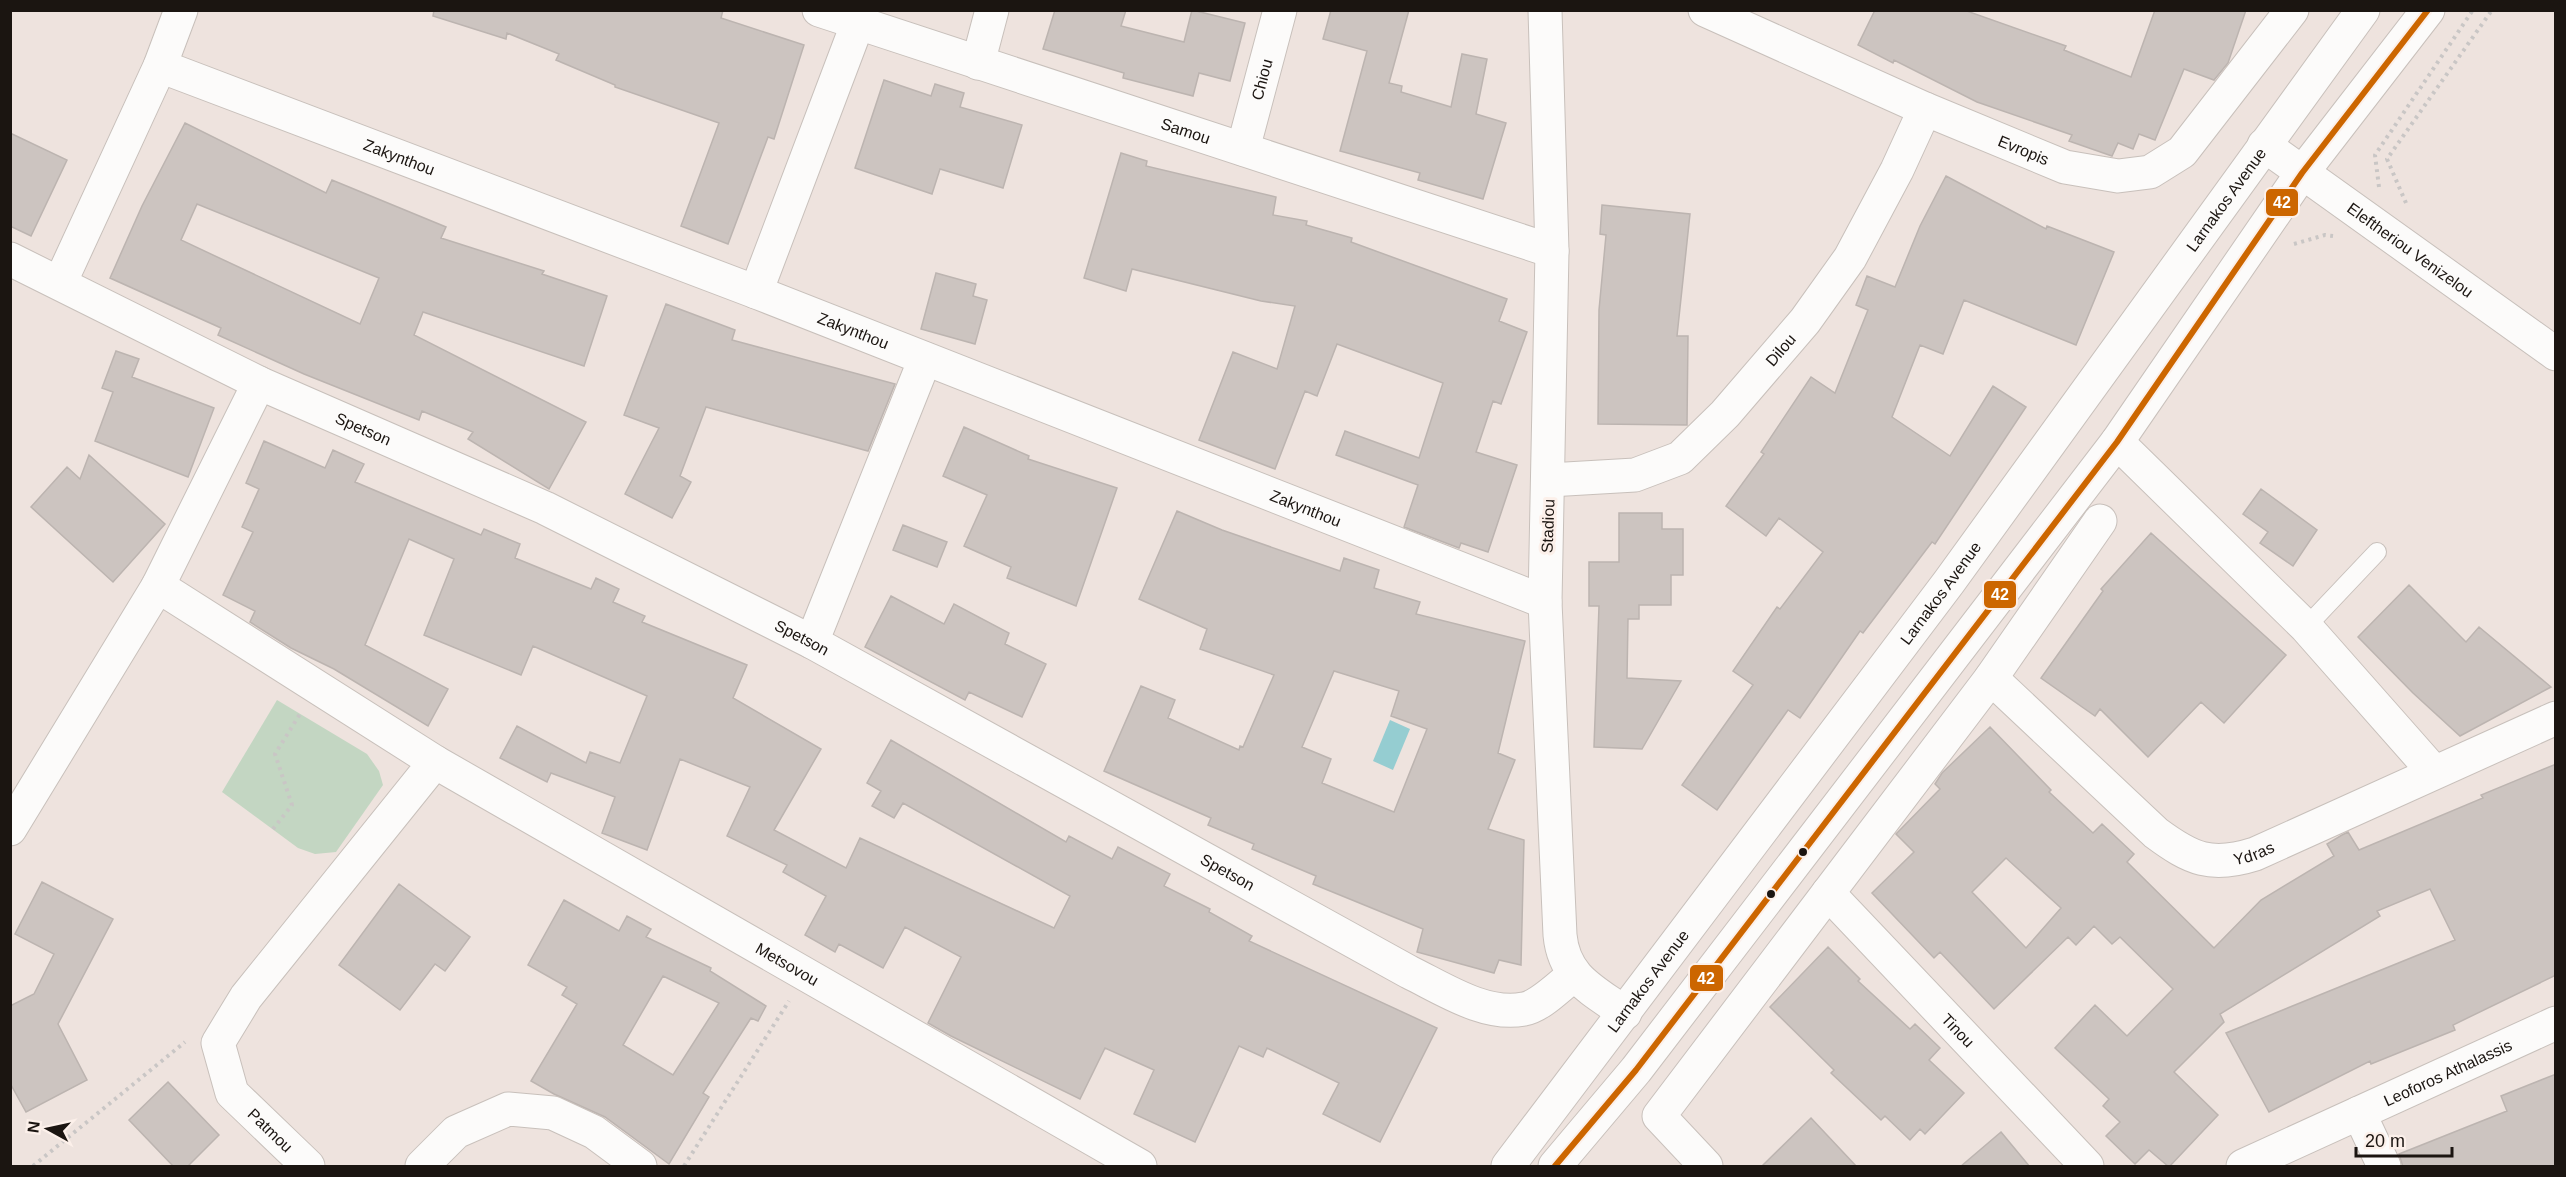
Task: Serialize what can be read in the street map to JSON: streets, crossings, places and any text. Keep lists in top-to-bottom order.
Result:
{
  "streets": {
    "street": [
      "Chiou",
      "Samou",
      "Evropis",
      "Zakynthou",
      "Larnakos Avenue",
      "Eleftheriou Venizelou",
      "Dilou",
      "Spetson",
      "Stadiou",
      "Ydras",
      "Metsovou",
      "Tinou",
      "Leoforos Athalassis",
      "Patmou"
    ]
  },
  "crossings": [
    ["Chiou", "Samou"],
    ["Samou", "Stadiou"],
    ["Evropis", "Dilou"],
    ["Zakynthou", "Stadiou"],
    ["Larnakos Avenue", "Eleftheriou Venizelou"],
    ["Larnakos Avenue", "Stadiou"],
    ["Dilou", "Stadiou"],
    ["Spetson", "Stadiou"]
  ],
  "lines": ["transit line 42"],
  "scale_bar": "20 m",
  "north": "left"
}
